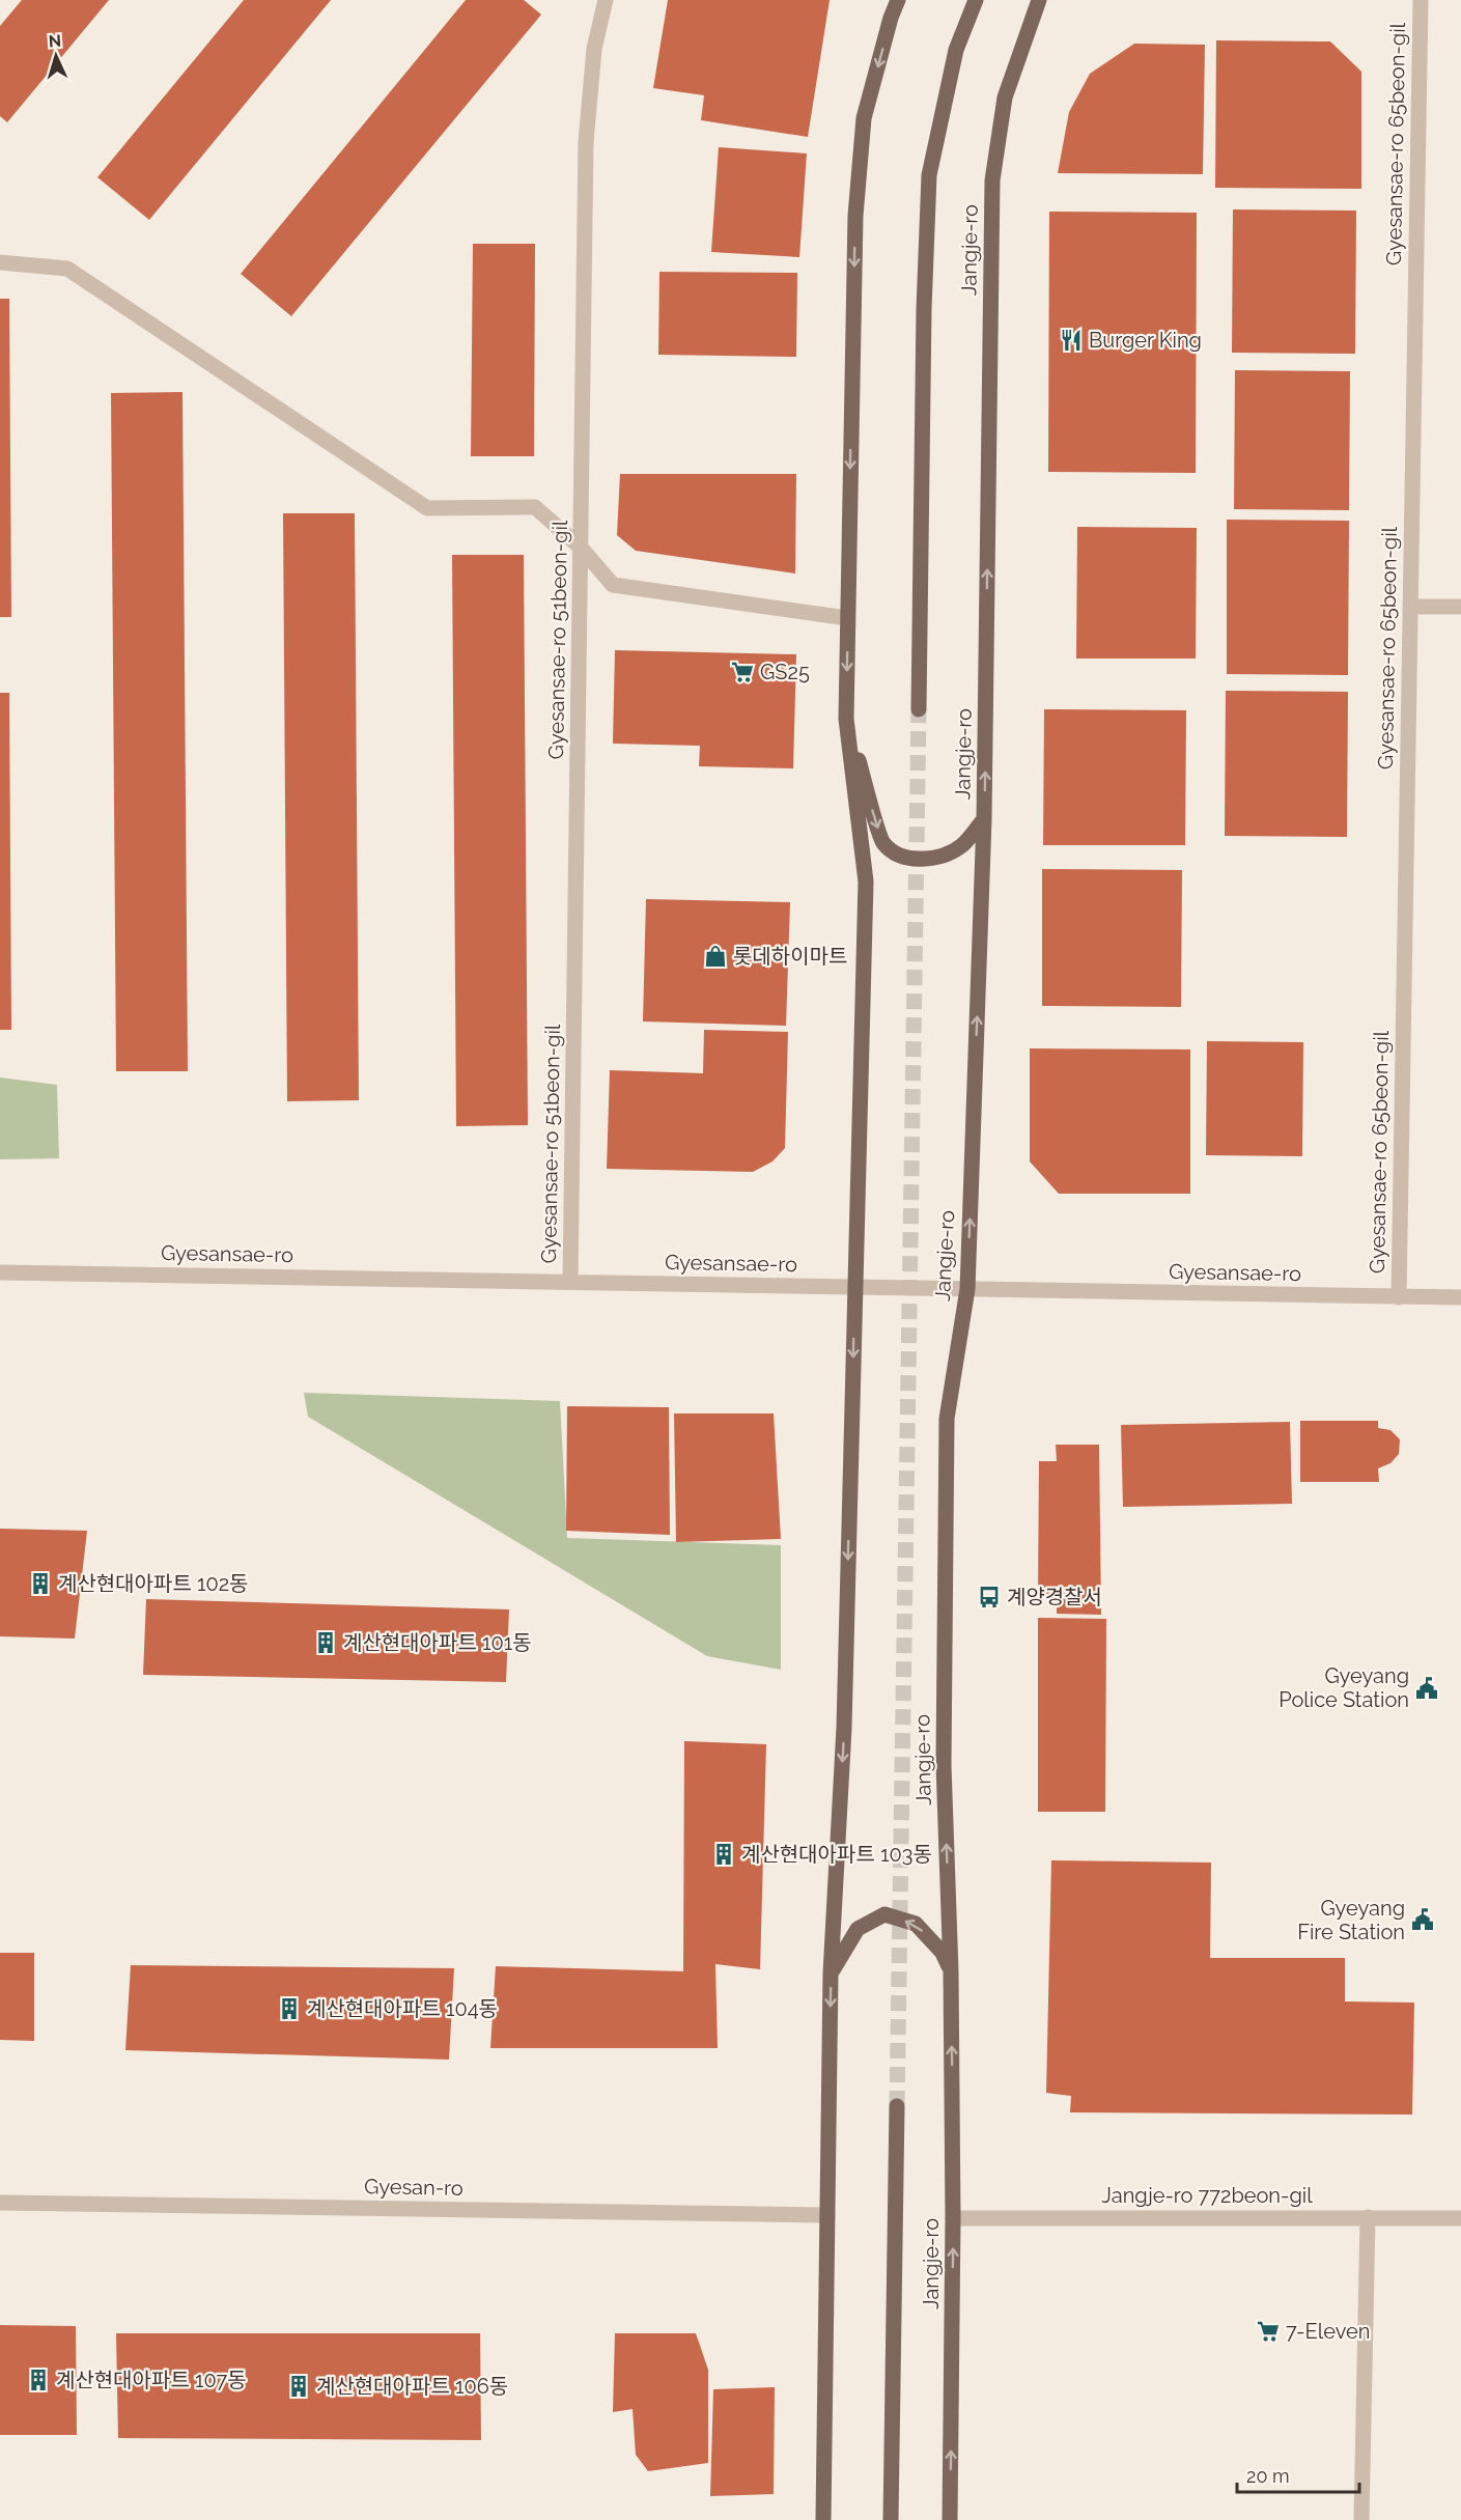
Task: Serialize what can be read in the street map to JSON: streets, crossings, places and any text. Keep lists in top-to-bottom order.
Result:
{
  "streets": {
    "main road": ["Jangje-ro"],
    "street": [
      "Gyesansae-ro 65beon-gil",
      "Gyesansae-ro 51beon-gil",
      "Gyesansae-ro",
      "Gyesan-ro",
      "Jangje-ro 772beon-gil"
    ]
  },
  "crossings": [
    ["Gyesansae-ro 65beon-gil", "Gyesansae-ro"],
    ["Jangje-ro", "Gyesansae-ro"],
    ["Jangje-ro", "Jangje-ro 772beon-gil"],
    ["Gyesansae-ro 51beon-gil", "Gyesansae-ro"]
  ],
  "places": {
    "restaurant": ["Burger King"],
    "supermarket": ["GS25", "7-Eleven"],
    "shop": ["롯데하이마트"],
    "building": [
      "계산현대아파트 102동",
      "계산현대아파트 101동",
      "계산현대아파트 103동",
      "계산현대아파트 104동",
      "계산현대아파트 107동",
      "계산현대아파트 106동"
    ],
    "bus stop": ["계양경찰서"],
    "public building": ["Gyeyang Police Station", "Gyeyang Fire Station"]
  },
  "scale_bar": "20 m",
  "north": "top"
}
